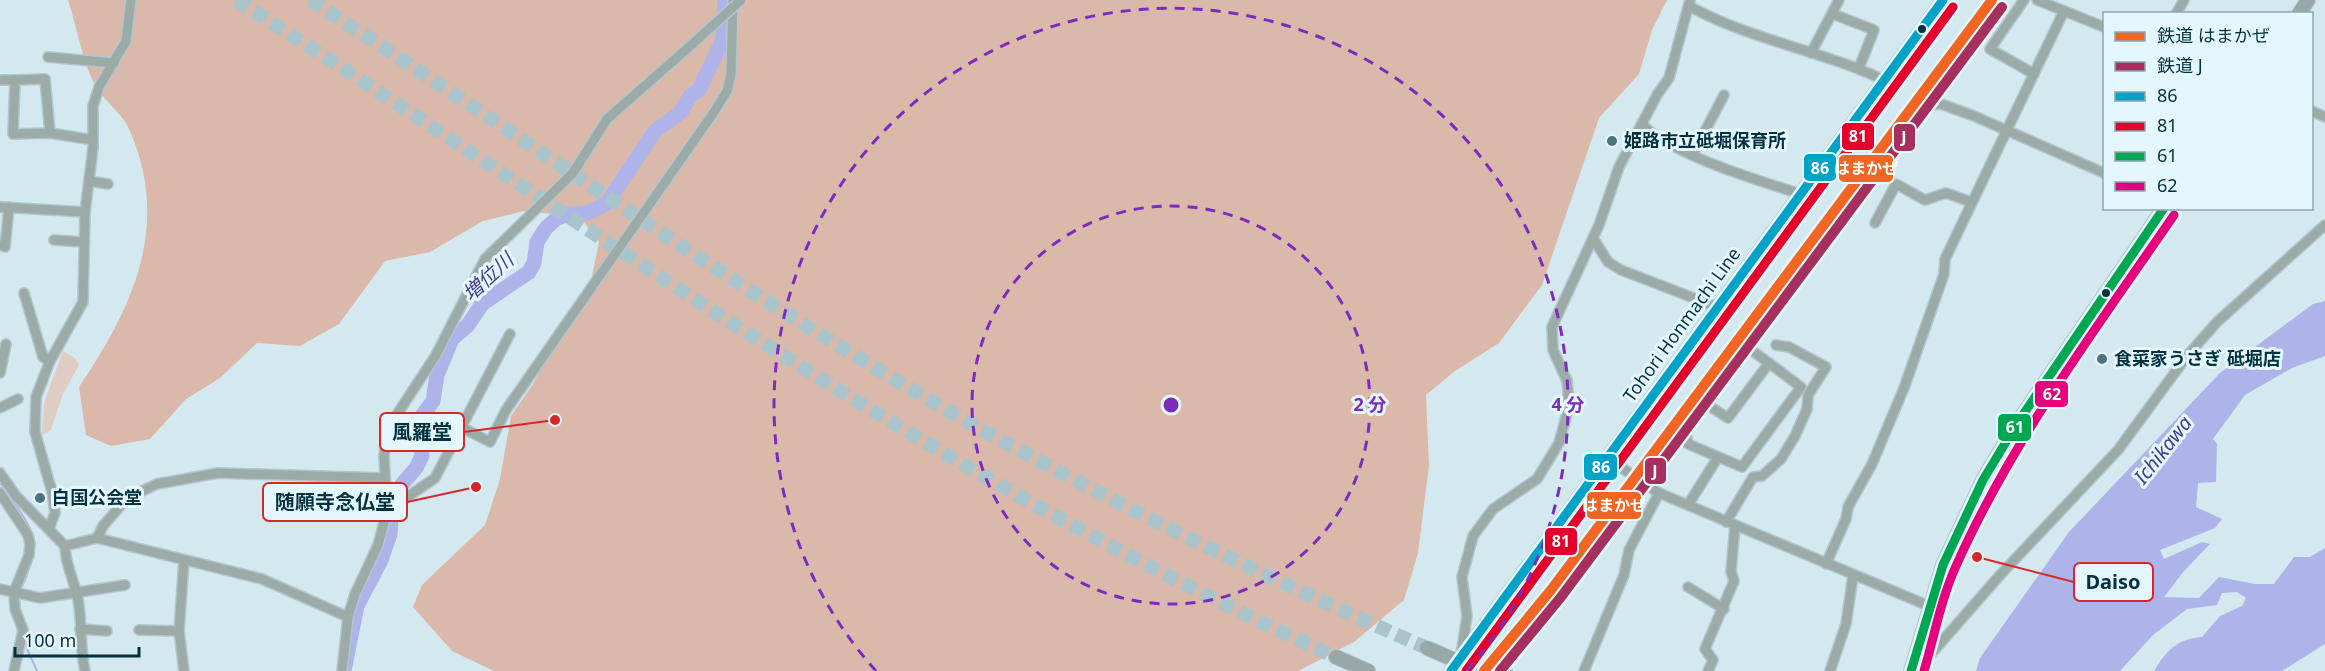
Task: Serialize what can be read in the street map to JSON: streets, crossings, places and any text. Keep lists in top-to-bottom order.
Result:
{
  "streets": {
    "main road": ["Tohori Honmachi Line"]
  },
  "water": ["増位川", "Ichikawa"],
  "places": [
    "姫路市立砥堀保育所",
    "食菜家うさぎ 砥堀店",
    "風羅堂",
    "随願寺念仏堂",
    "白国公会堂",
    "Daiso"
  ],
  "lines": [
    "rail line はまかぜ",
    "transit line 86",
    "rail line J",
    "transit line 81",
    "transit line 61",
    "transit line 62"
  ],
  "legend": [
    "鉄道 はまかぜ",
    "鉄道 J",
    "86",
    "81",
    "61",
    "62"
  ],
  "scale_bar": "100 m",
  "rings": ["2 分", "4 分"]
}
